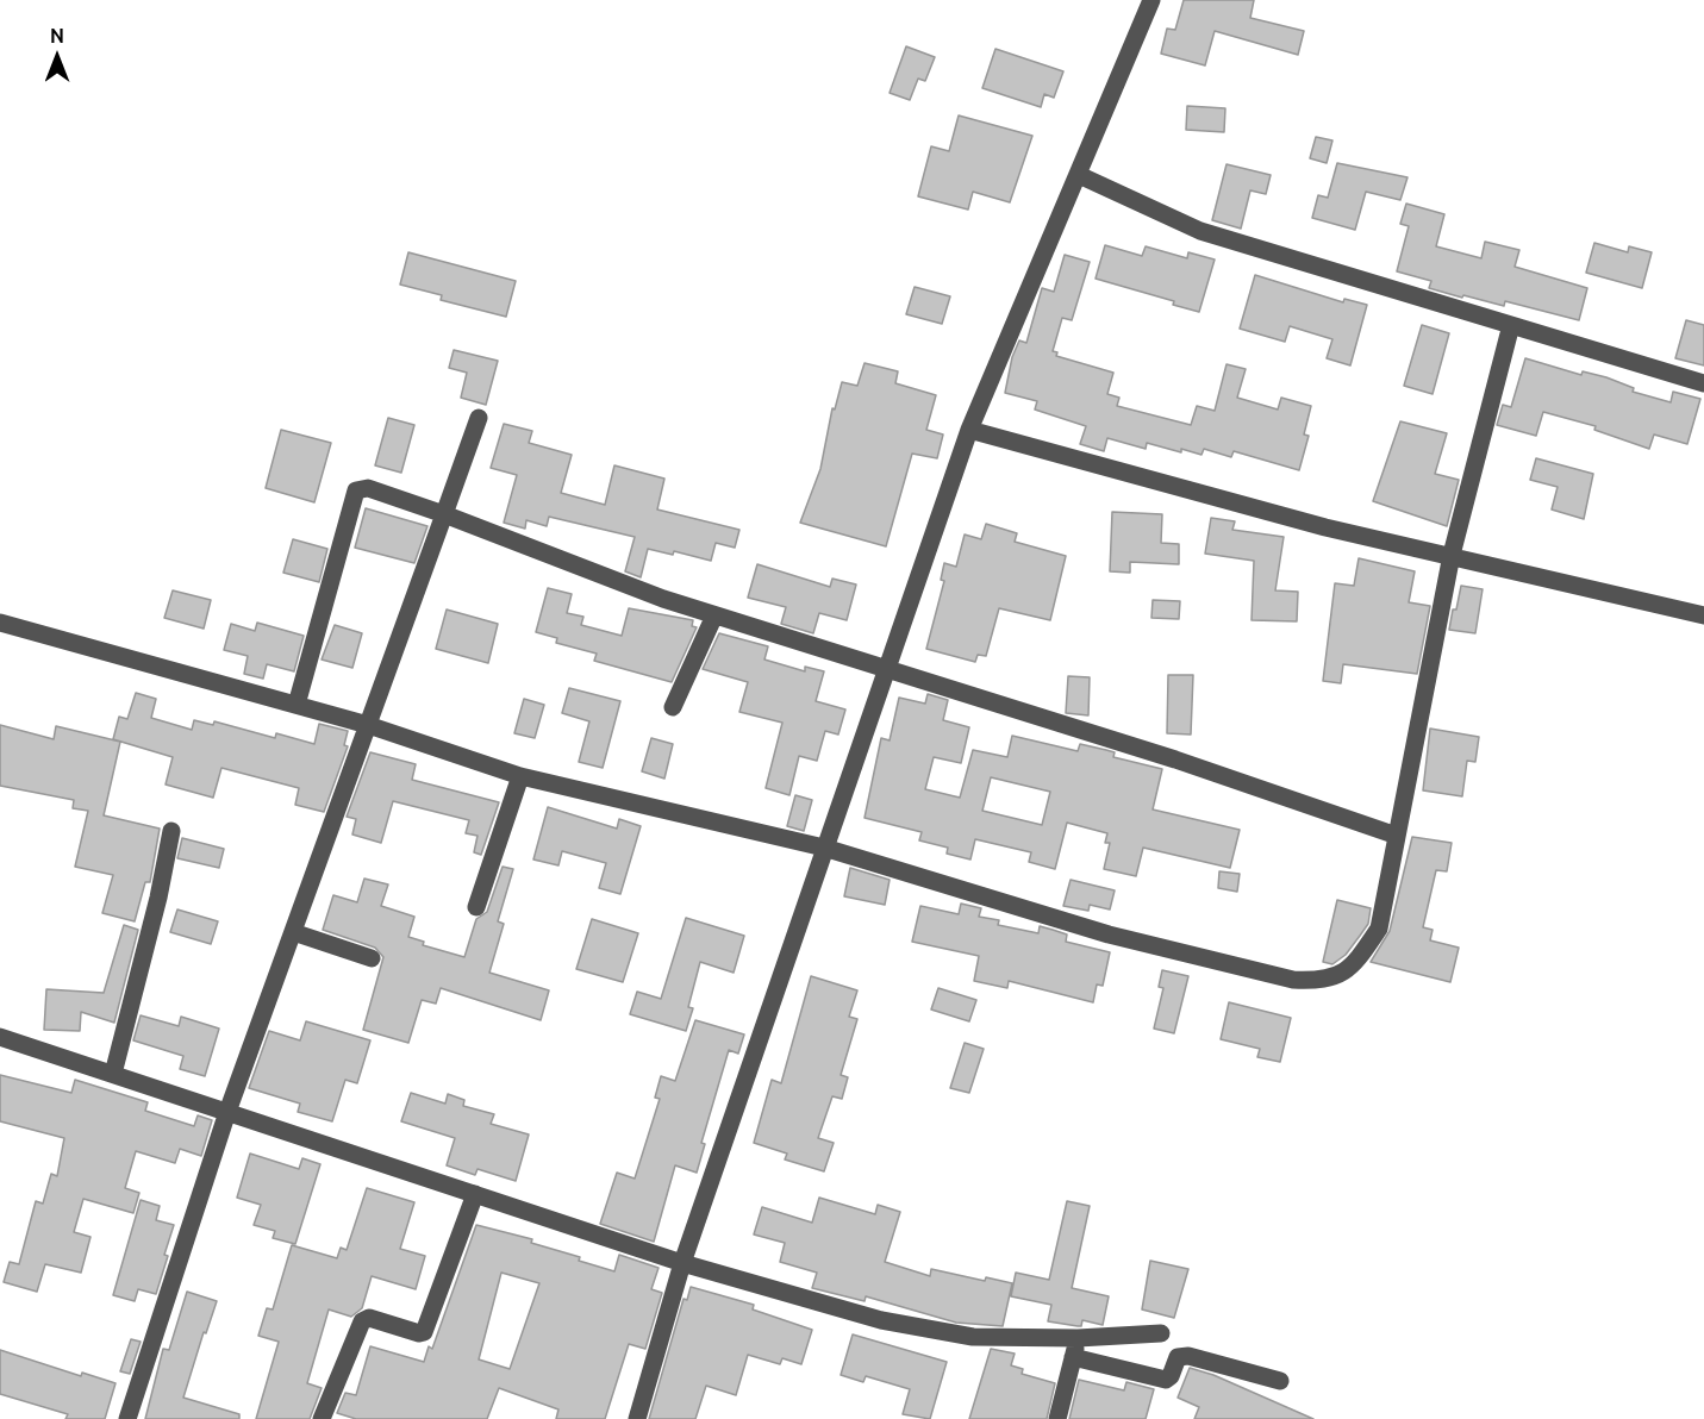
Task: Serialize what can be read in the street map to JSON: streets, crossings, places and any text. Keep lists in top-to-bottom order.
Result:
{
  "north": "top"
}
